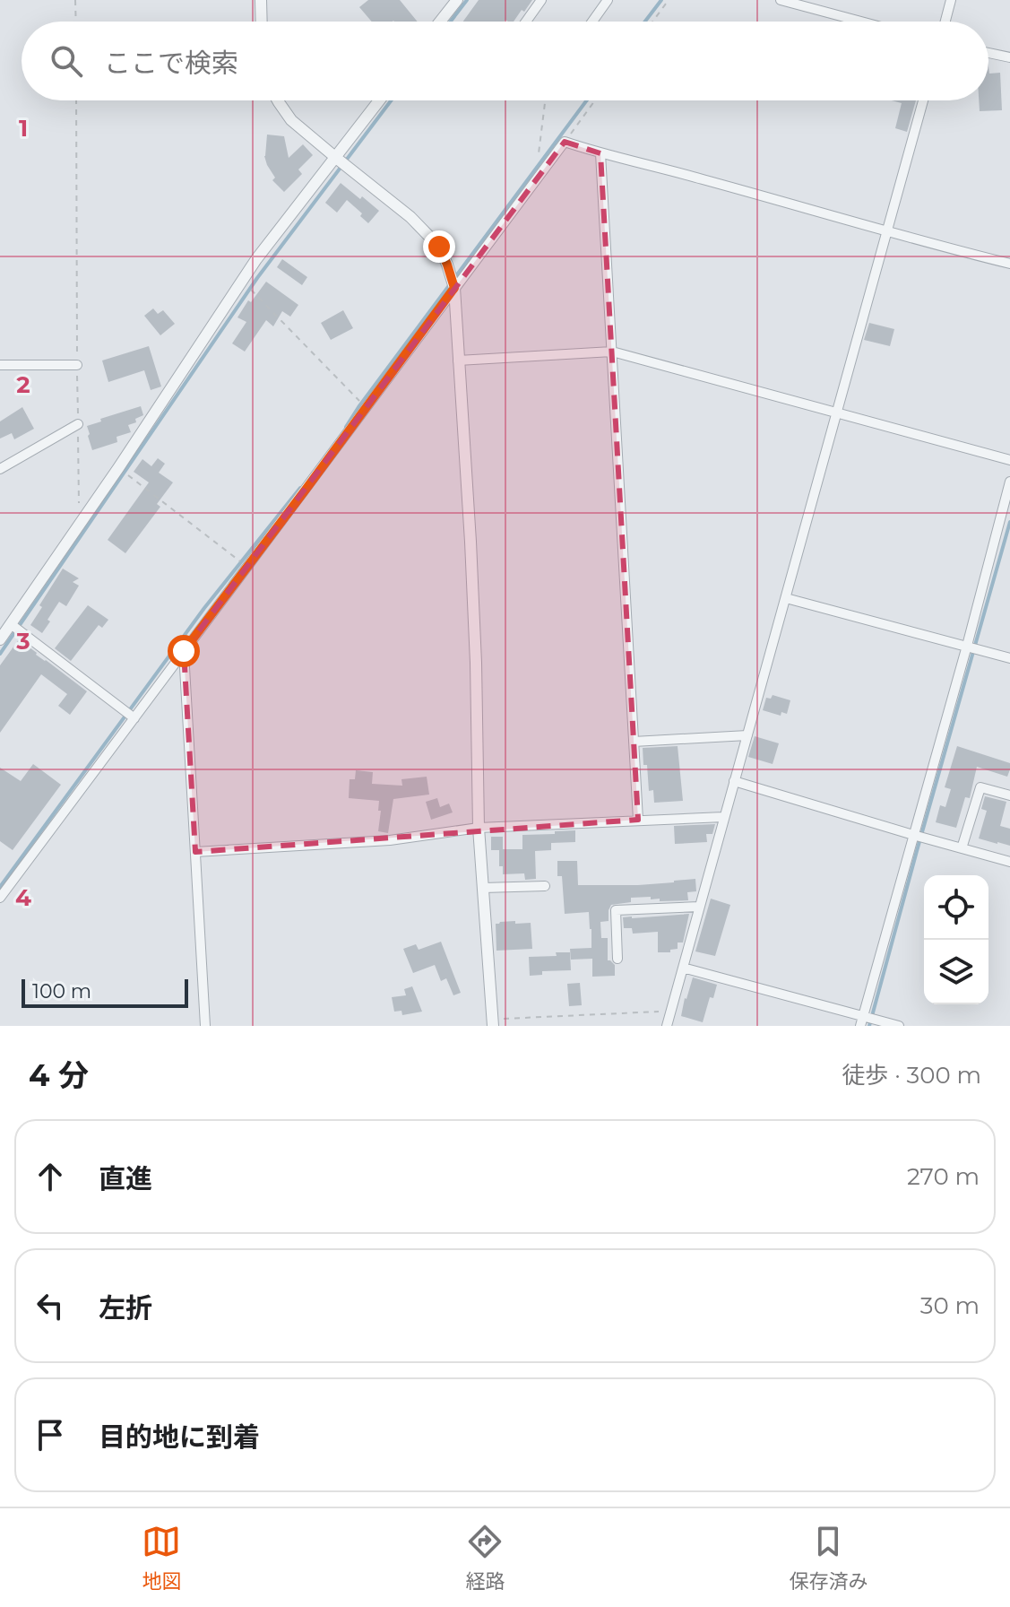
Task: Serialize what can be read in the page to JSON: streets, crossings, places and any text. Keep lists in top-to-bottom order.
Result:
{
  "scale_bar": "100 m",
  "page": {
    "search": "ここで検索",
    "scale": "100 m",
    "heading": ["4 分", "徒歩 · 300 m"],
    "list": [
      ["直進", "270 m"],
      ["左折", "30 m"],
      "目的地に到着"
    ],
    "nav": ["地図", "経路", "保存済み"]
  },
  "grid": {
    "rows": [
      "1",
      "2",
      "3",
      "4"
    ]
  }
}
